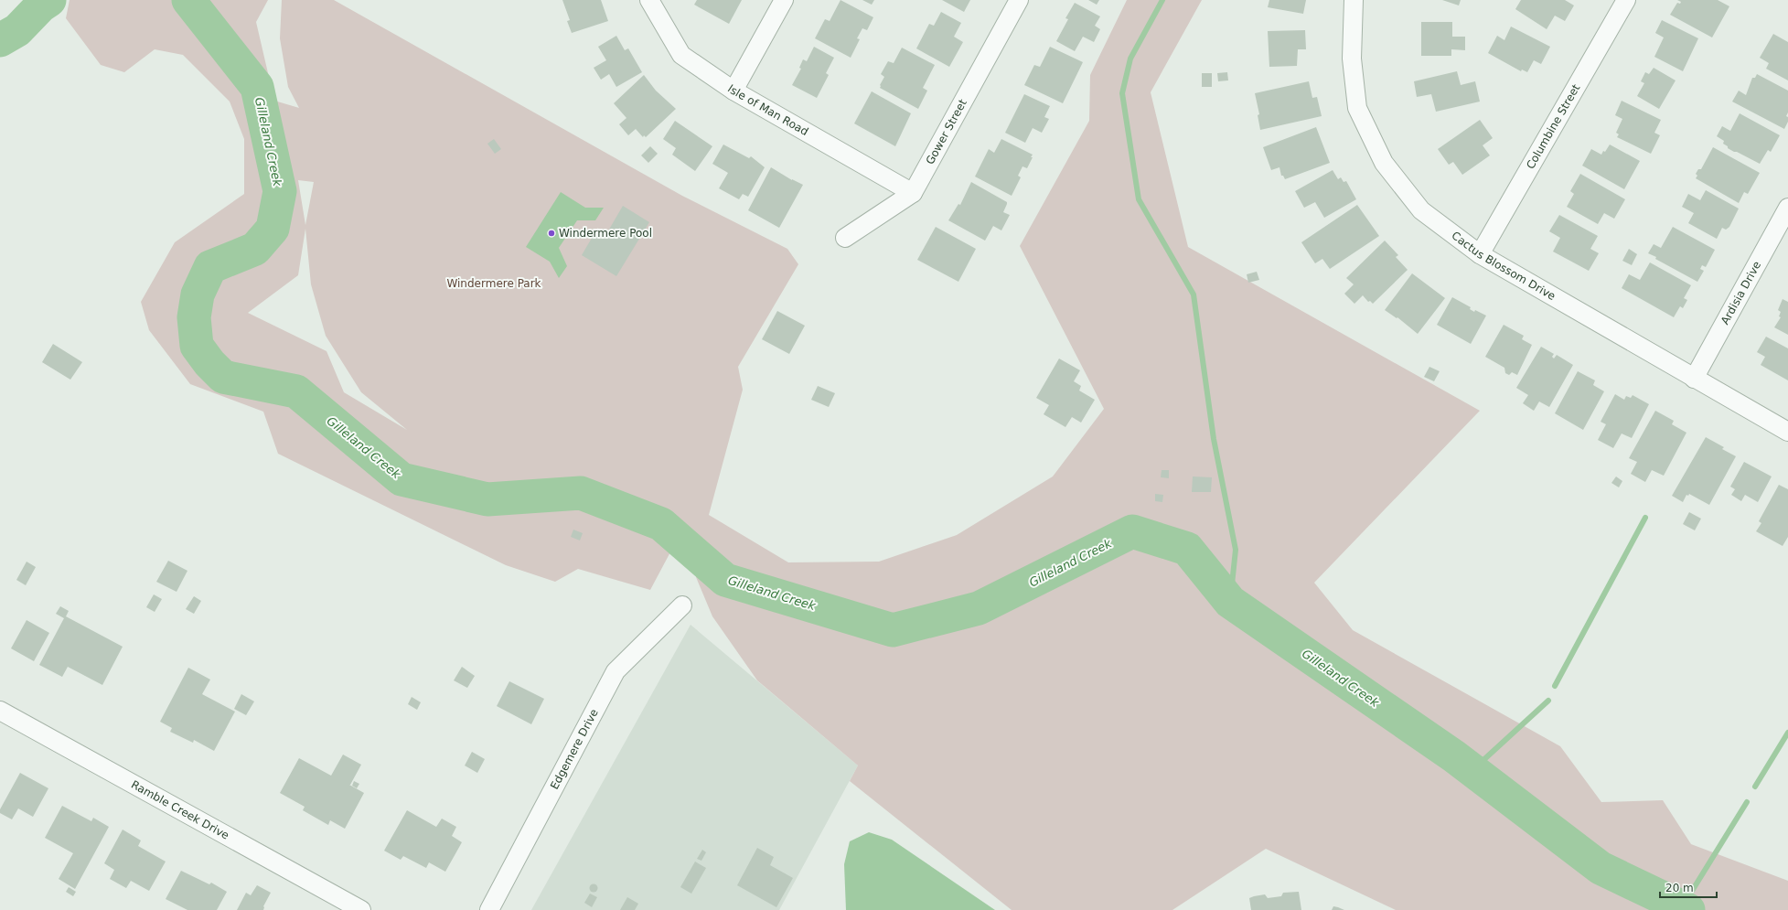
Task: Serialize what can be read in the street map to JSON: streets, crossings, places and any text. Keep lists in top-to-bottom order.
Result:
{
  "streets": {
    "street": [
      "Isle of Man Road",
      "Columbine Street",
      "Gower Street",
      "Cactus Blossom Drive",
      "Ardisia Drive",
      "Edgemere Drive",
      "Ramble Creek Drive"
    ]
  },
  "crossings": [
    ["Isle of Man Road", "Gower Street"],
    ["Columbine Street", "Cactus Blossom Drive"],
    ["Cactus Blossom Drive", "Ardisia Drive"]
  ],
  "water": ["Gilleland Creek"],
  "parks": ["Windermere Park"],
  "places": ["Windermere Pool"],
  "scale_bar": "20 m"
}
